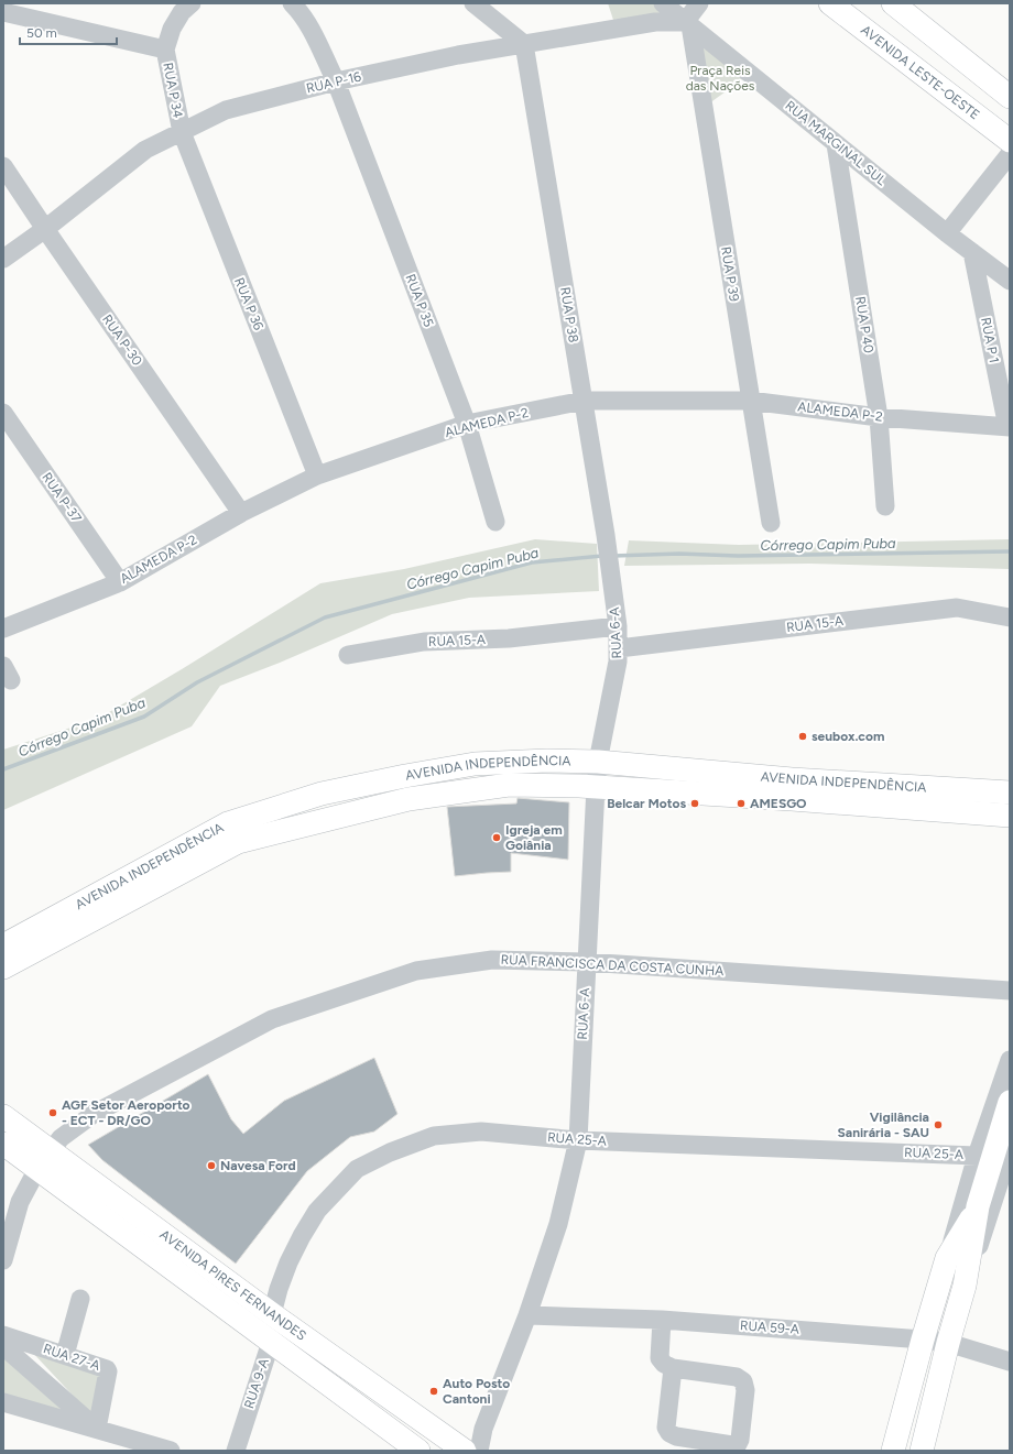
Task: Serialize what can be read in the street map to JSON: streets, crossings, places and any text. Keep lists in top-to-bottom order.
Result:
{
  "streets": {
    "main road": ["AVENIDA LESTE-OESTE", "AVENIDA INDEPENDÊNCIA", "AVENIDA PIRES FERNANDES"],
    "street": [
      "RUA P-16",
      "RUA P 34",
      "RUA MARGINAL SUL",
      "RUA P 39",
      "RUA P 35",
      "RUA P 36",
      "RUA P 38",
      "RUA P 40",
      "RUA P-30",
      "RUA P 1",
      "ALAMEDA P-2",
      "RUA P-37",
      "RUA 15-A",
      "RUA 6-A",
      "RUA FRANCISCA DA COSTA CUNHA",
      "RUA 25-A",
      "RUA 59-A",
      "RUA 27-A",
      "RUA 9-A"
    ]
  },
  "crossings": [
    ["RUA P-16", "RUA P 34"],
    ["RUA P-16", "RUA MARGINAL SUL"],
    ["RUA P-16", "RUA P 39"],
    ["RUA P-16", "RUA P 35"],
    ["RUA P-16", "RUA P 36"],
    ["RUA P-16", "RUA P 38"],
    ["RUA P-16", "RUA P-30"],
    ["RUA P 34", "RUA P 36"],
    ["RUA MARGINAL SUL", "RUA P 39"],
    ["RUA MARGINAL SUL", "RUA P 40"],
    ["RUA MARGINAL SUL", "RUA P 1"],
    ["RUA P 39", "ALAMEDA P-2"],
    ["RUA P 35", "ALAMEDA P-2"],
    ["RUA P 36", "ALAMEDA P-2"],
    ["RUA P 38", "ALAMEDA P-2"],
    ["RUA P 38", "RUA 6-A"],
    ["RUA P 40", "ALAMEDA P-2"],
    ["RUA P-30", "ALAMEDA P-2"],
    ["RUA P 1", "ALAMEDA P-2"],
    ["ALAMEDA P-2", "RUA P-37"],
    ["RUA 15-A", "RUA 6-A"],
    ["RUA 6-A", "AVENIDA INDEPENDÊNCIA"],
    ["RUA 6-A", "RUA FRANCISCA DA COSTA CUNHA"],
    ["RUA 6-A", "RUA 25-A"],
    ["RUA 6-A", "AVENIDA PIRES FERNANDES"],
    ["RUA 6-A", "RUA 59-A"],
    ["RUA FRANCISCA DA COSTA CUNHA", "AVENIDA PIRES FERNANDES"],
    ["RUA 25-A", "AVENIDA PIRES FERNANDES"],
    ["RUA 25-A", "RUA 9-A"],
    ["AVENIDA PIRES FERNANDES", "RUA 9-A"]
  ],
  "water": ["Córrego Capim Puba"],
  "parks": ["Praça Reis das Nações"],
  "places": [
    "seubox.com",
    "Belcar Motos",
    "AMESGO",
    "Igreja em Goiânia",
    "AGF Setor Aeroporto - ECT - DR/GO",
    "Vigilância Sanirária - SAU",
    "Navesa Ford",
    "Auto Posto Cantoni"
  ],
  "scale_bar": "50 m"
}
